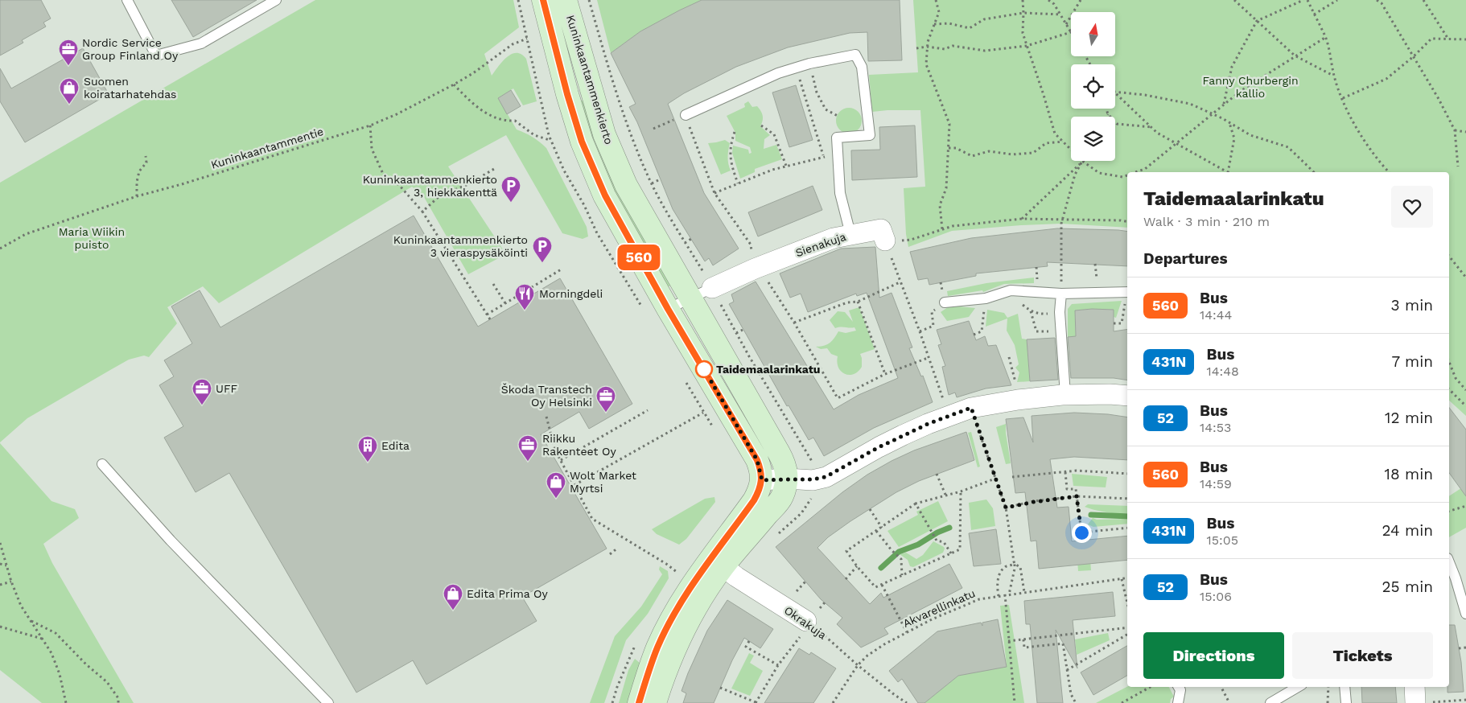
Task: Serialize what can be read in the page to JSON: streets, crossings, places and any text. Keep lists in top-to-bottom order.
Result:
{
  "streets": {
    "street": ["Kuninkaantammenkierto", "Sienakuja", "Okrakuja"],
    "path": ["Kuninkaantammentie", "Akvarellinkatu"]
  },
  "crossings": [
    ["Kuninkaantammenkierto", "Sienakuja"],
    ["Akvarellinkatu", "Okrakuja"]
  ],
  "parks": ["Fanny Churbergin kallio", "Maria Wiikin puisto"],
  "places": {
    "office": [
      "Nordic Service Group Finland Oy",
      "UFF",
      "Škoda Transtech Oy Helsinki",
      "Riikku Rakenteet Oy"
    ],
    "shop": ["Suomen koiratarhatehdas", "Wolt Market Myrtsi", "Edita Prima Oy"],
    "parking": ["Kuninkaantammenkierto 3, hiekkakenttä", "Kuninkaantammenkierto 3 vieraspysäköinti"],
    "restaurant": ["Morningdeli"],
    "other": ["Taidemaalarinkatu"],
    "building": ["Edita"]
  },
  "lines": ["bus line 560"],
  "north": "top",
  "page": {
    "on_map": "560",
    "heading": [
      ["Taidemaalarinkatu", "Walk · 3 min · 210 m"],
      "Departures"
    ],
    "list": [
      {
        "mark": "560",
        "name": "Bus",
        "note": "14:44",
        "value": "3 min"
      },
      {
        "mark": "431N",
        "name": "Bus",
        "note": "14:48",
        "value": "7 min"
      },
      {
        "mark": "52",
        "name": "Bus",
        "note": "14:53",
        "value": "12 min"
      },
      {
        "mark": "560",
        "name": "Bus",
        "note": "14:59",
        "value": "18 min"
      },
      {
        "mark": "431N",
        "name": "Bus",
        "note": "15:05",
        "value": "24 min"
      },
      {
        "mark": "52",
        "name": "Bus",
        "note": "15:06",
        "value": "25 min"
      }
    ],
    "buttons": ["Directions", "Tickets"]
  }
}
